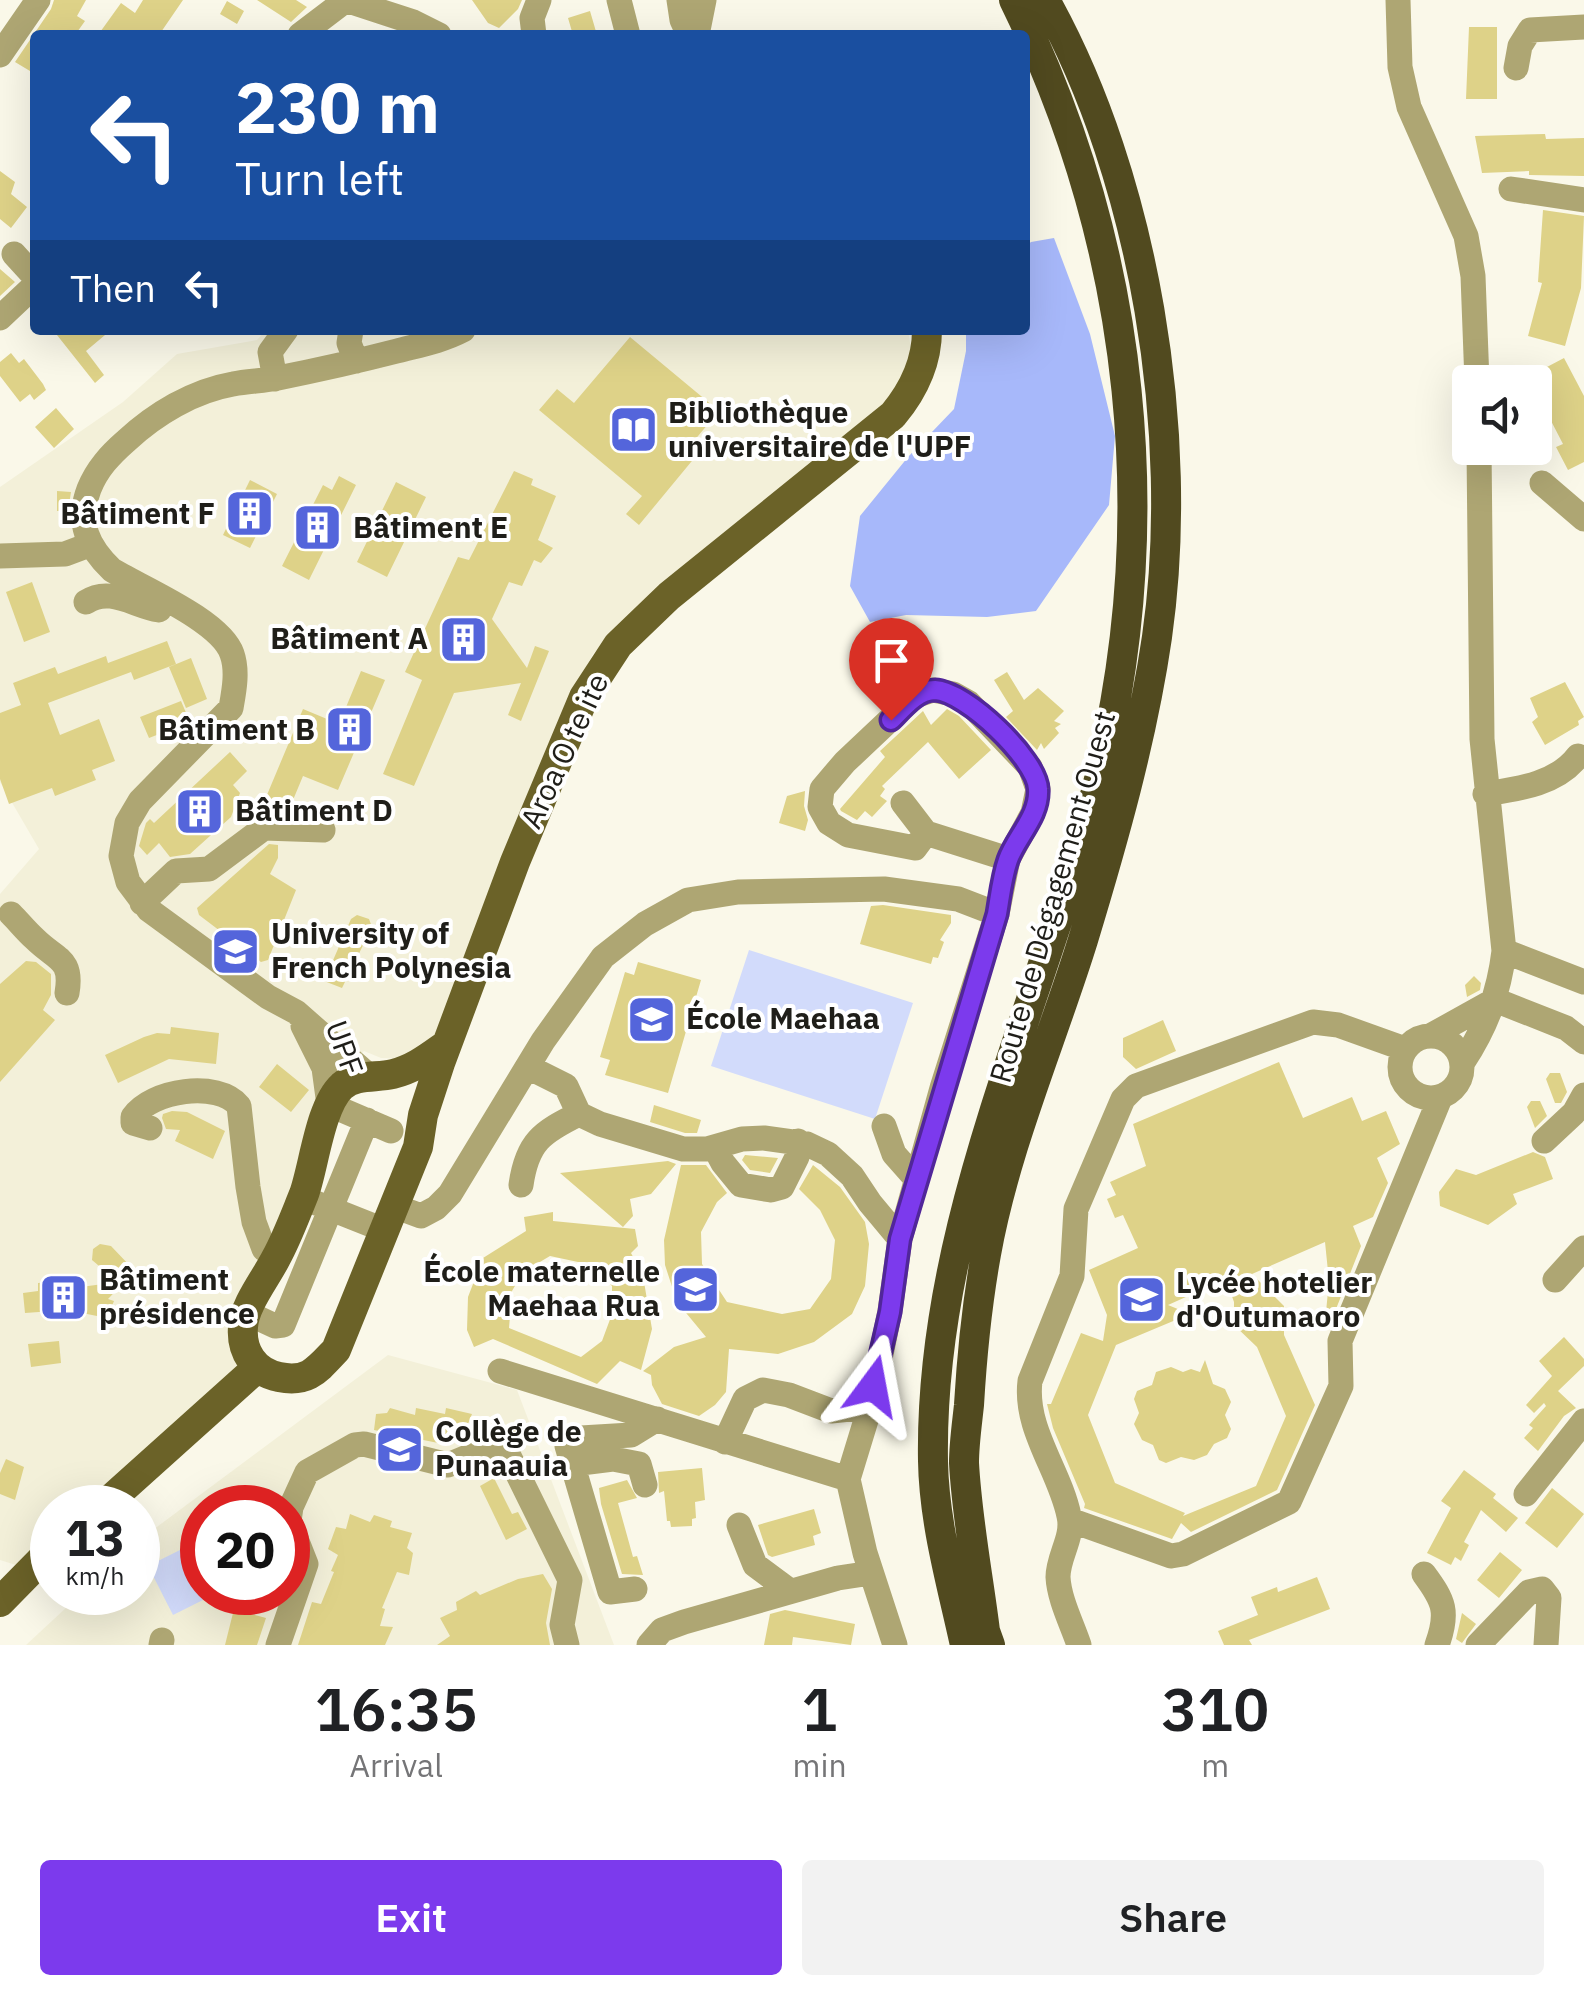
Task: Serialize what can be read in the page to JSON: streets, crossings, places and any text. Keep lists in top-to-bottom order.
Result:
{
  "streets": {
    "highway": ["Route de Dégagement Ouest"],
    "main road": ["Aroa O te ite"],
    "street": ["UPF"]
  },
  "places": {
    "library": ["Bibliothèque universitaire de l'UPF"],
    "building": [
      "Bâtiment F",
      "Bâtiment E",
      "Bâtiment A",
      "Bâtiment B",
      "Bâtiment D",
      "Bâtiment présidence"
    ],
    "school or university": [
      "University of French Polynesia",
      "École Maehaa",
      "École maternelle Maehaa Rua",
      "Lycée hotelier d'Outumaoro",
      "Collège de Punaauia"
    ]
  },
  "page": {
    "turn": ["230 m", "Turn left"],
    "then": "Then",
    "speed": "13 km/h",
    "limit": "20",
    "eta": [
      "16:35",
      "Arrival",
      "1",
      "min",
      "310",
      "m"
    ],
    "buttons": ["Exit", "Share"]
  }
}
